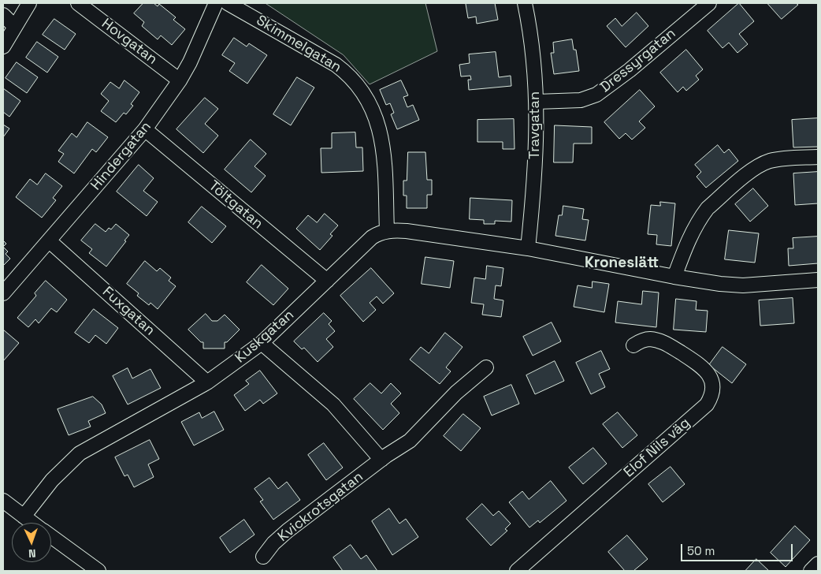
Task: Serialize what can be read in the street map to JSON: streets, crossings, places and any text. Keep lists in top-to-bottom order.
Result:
{
  "streets": {
    "street": [
      "Hovgatan",
      "Skimmelgatan",
      "Dressyrgatan",
      "Travgatan",
      "Hindergatan",
      "Töltgatan",
      "Fuxgatan",
      "Kuskgatan",
      "Elof Nils väg",
      "Kvickrotsgatan"
    ]
  },
  "crossings": [
    ["Hovgatan", "Hindergatan"],
    ["Skimmelgatan", "Kuskgatan"],
    ["Dressyrgatan", "Travgatan"],
    ["Travgatan", "Kuskgatan"],
    ["Hindergatan", "Töltgatan"],
    ["Hindergatan", "Fuxgatan"],
    ["Töltgatan", "Kuskgatan"],
    ["Fuxgatan", "Kuskgatan"]
  ],
  "districts": ["Kroneslätt"],
  "scale_bar": "50 m",
  "north": "bottom"
}
